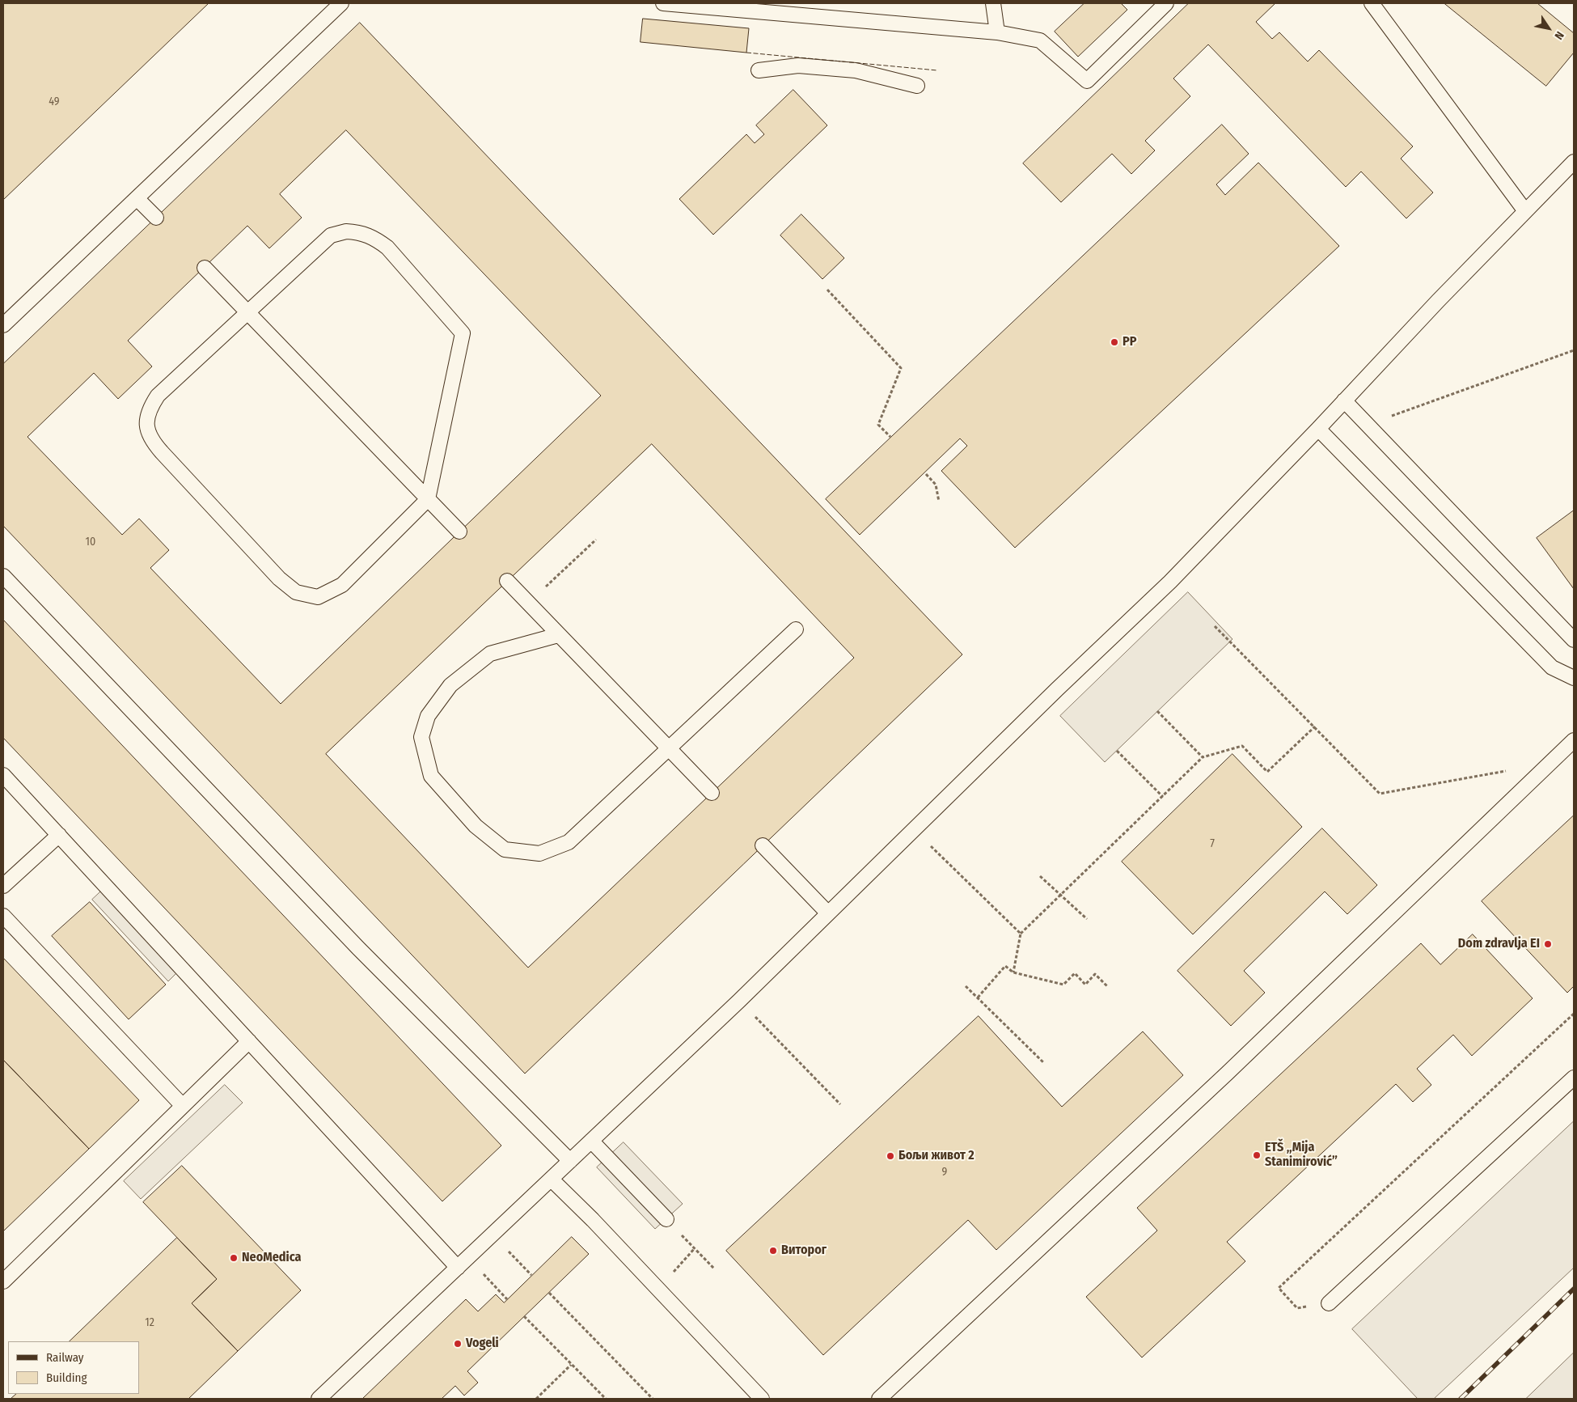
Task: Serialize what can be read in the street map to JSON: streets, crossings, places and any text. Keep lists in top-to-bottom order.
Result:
{
  "places": [
    "PP",
    "Dom zdravlja EI",
    "ETŠ „Mija Stanimirović”",
    "Бољи живот 2",
    "Виторог",
    "NeoMedica",
    "Vogeli"
  ],
  "house_numbers": [
    "49",
    "10",
    "7",
    "9",
    "12"
  ],
  "legend": ["Railway", "Building"],
  "north": "bottom right"
}
